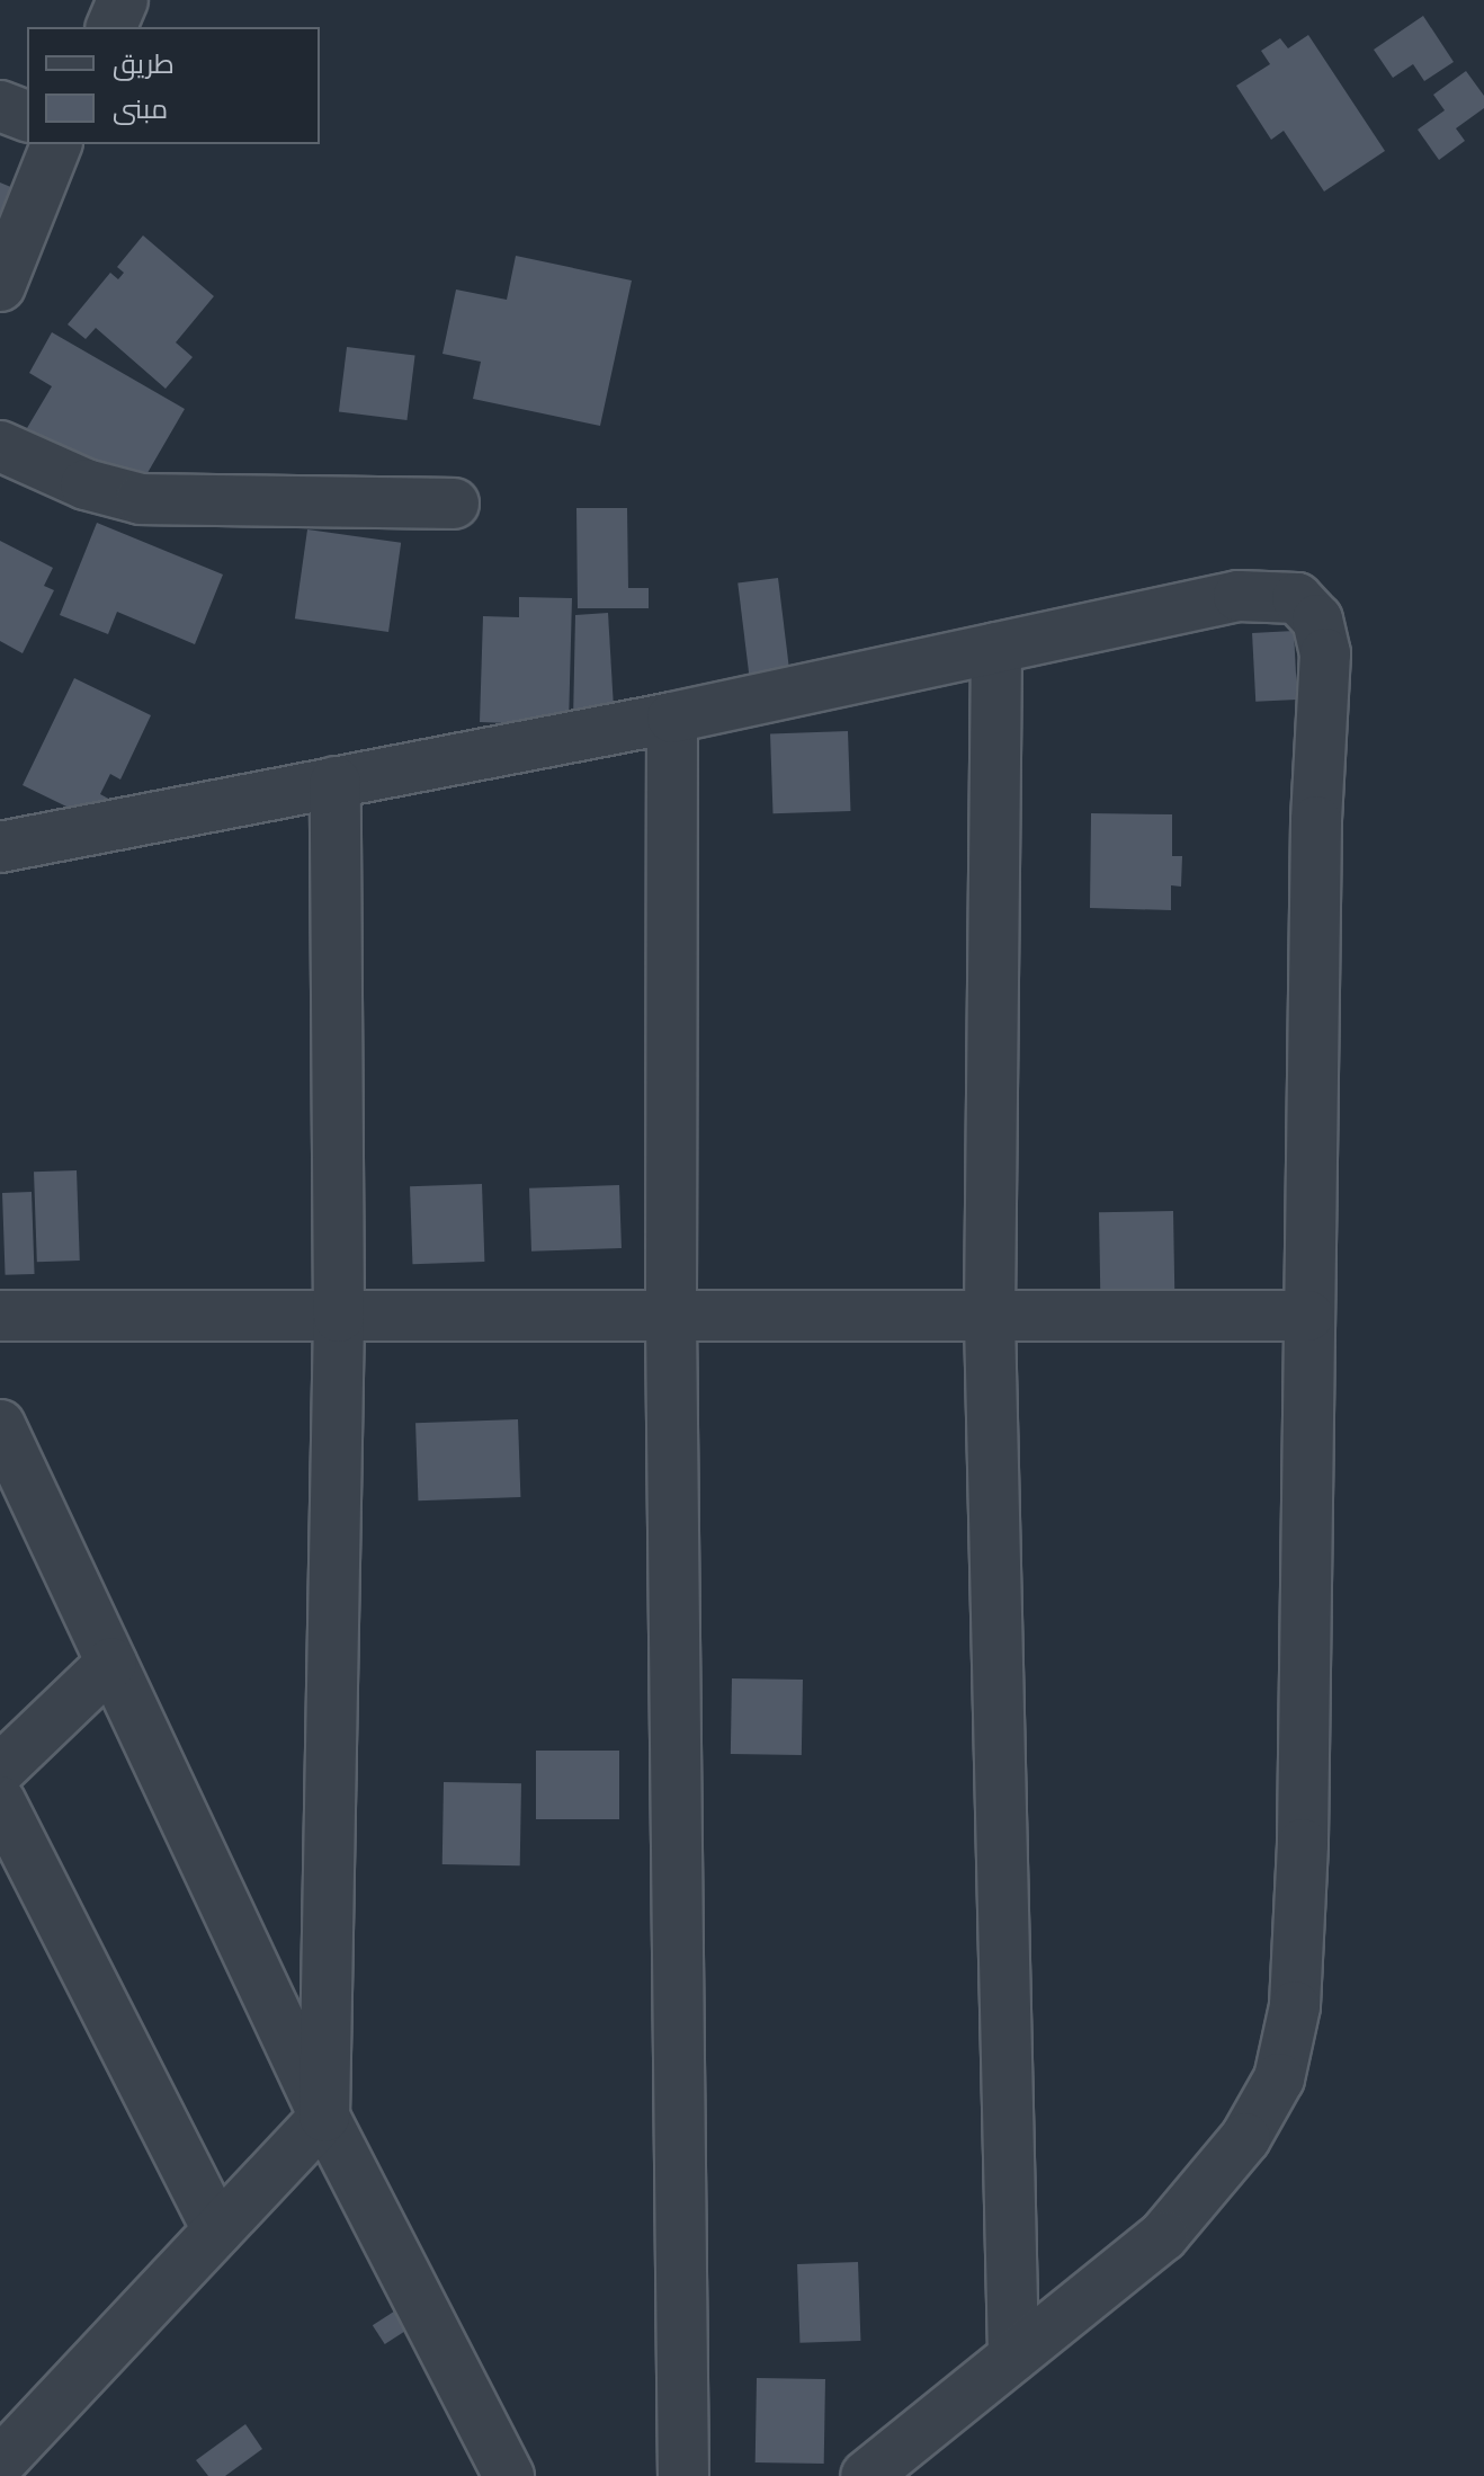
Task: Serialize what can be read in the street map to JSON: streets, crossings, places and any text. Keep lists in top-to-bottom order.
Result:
{
  "legend": ["طريق", "مبنى"]
}
